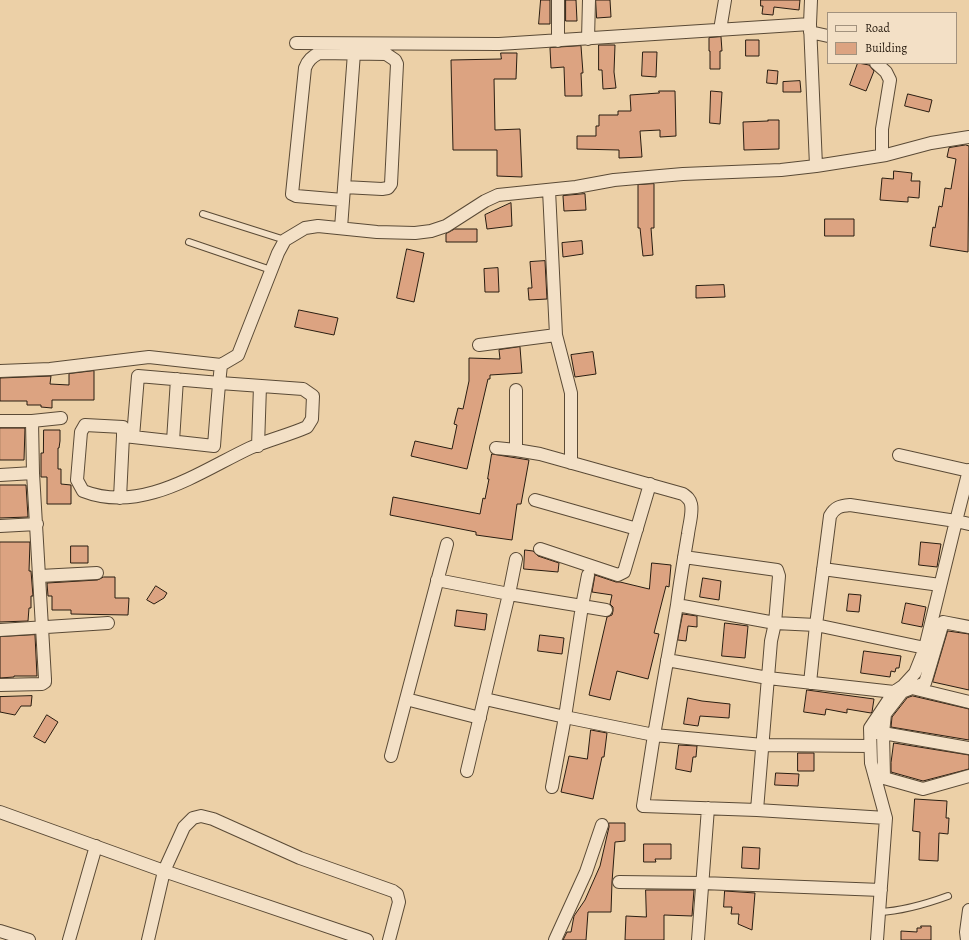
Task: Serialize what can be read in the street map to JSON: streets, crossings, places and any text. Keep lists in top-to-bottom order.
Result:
{
  "legend": ["Road", "Building"]
}
